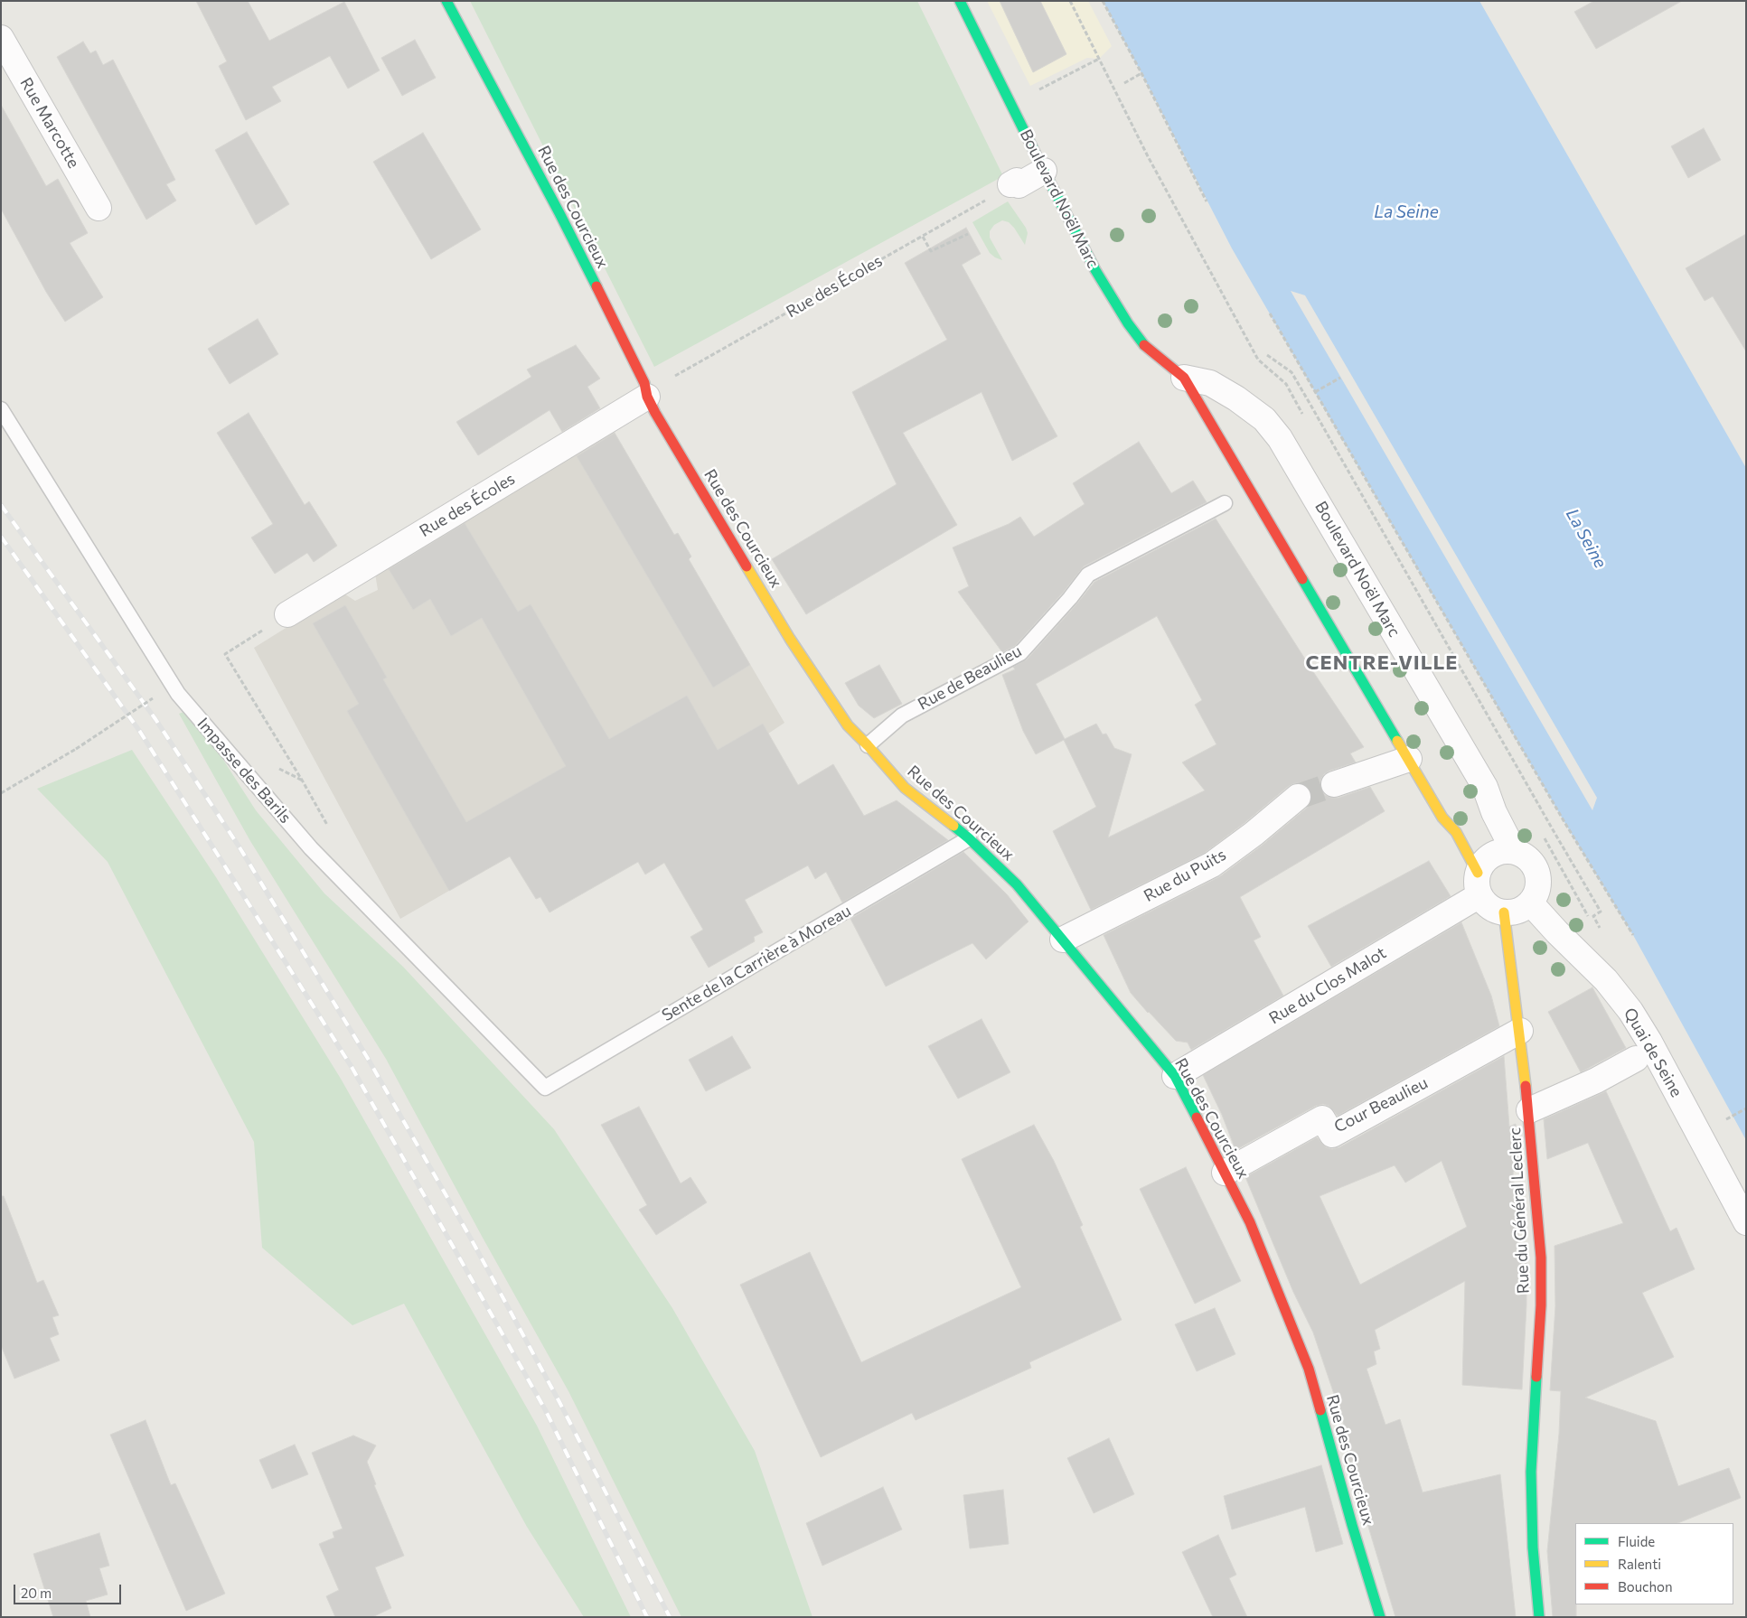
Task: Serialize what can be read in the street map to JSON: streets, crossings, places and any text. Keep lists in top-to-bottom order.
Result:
{
  "streets": {
    "street": [
      "Rue Marcotte",
      "Boulevard Noël Marc",
      "Rue des Courcieux",
      "Rue des Écoles",
      "Rue du Puits",
      "Rue du Clos Malot",
      "Quai de Seine",
      "Cour Beaulieu",
      "Rue du Général Leclerc"
    ],
    "lane": ["Rue de Beaulieu", "Impasse des Barils", "Sente de la Carrière à Moreau"]
  },
  "crossings": [
    ["Boulevard Noël Marc", "Rue du Clos Malot"],
    ["Boulevard Noël Marc", "Quai de Seine"],
    ["Boulevard Noël Marc", "Rue du Général Leclerc"],
    ["Rue des Courcieux", "Rue des Écoles"],
    ["Rue des Courcieux", "Rue de Beaulieu"],
    ["Rue des Courcieux", "Rue du Puits"],
    ["Rue des Courcieux", "Sente de la Carrière à Moreau"],
    ["Rue des Courcieux", "Rue du Clos Malot"],
    ["Rue des Courcieux", "Cour Beaulieu"],
    ["Impasse des Barils", "Sente de la Carrière à Moreau"],
    ["Rue du Clos Malot", "Quai de Seine"],
    ["Rue du Clos Malot", "Rue du Général Leclerc"],
    ["Quai de Seine", "Rue du Général Leclerc"],
    ["Cour Beaulieu", "Rue du Général Leclerc"]
  ],
  "districts": ["CENTRE-VILLE"],
  "water": ["La Seine"],
  "legend": ["Fluide", "Ralenti", "Bouchon"],
  "scale_bar": "20 m"
}
